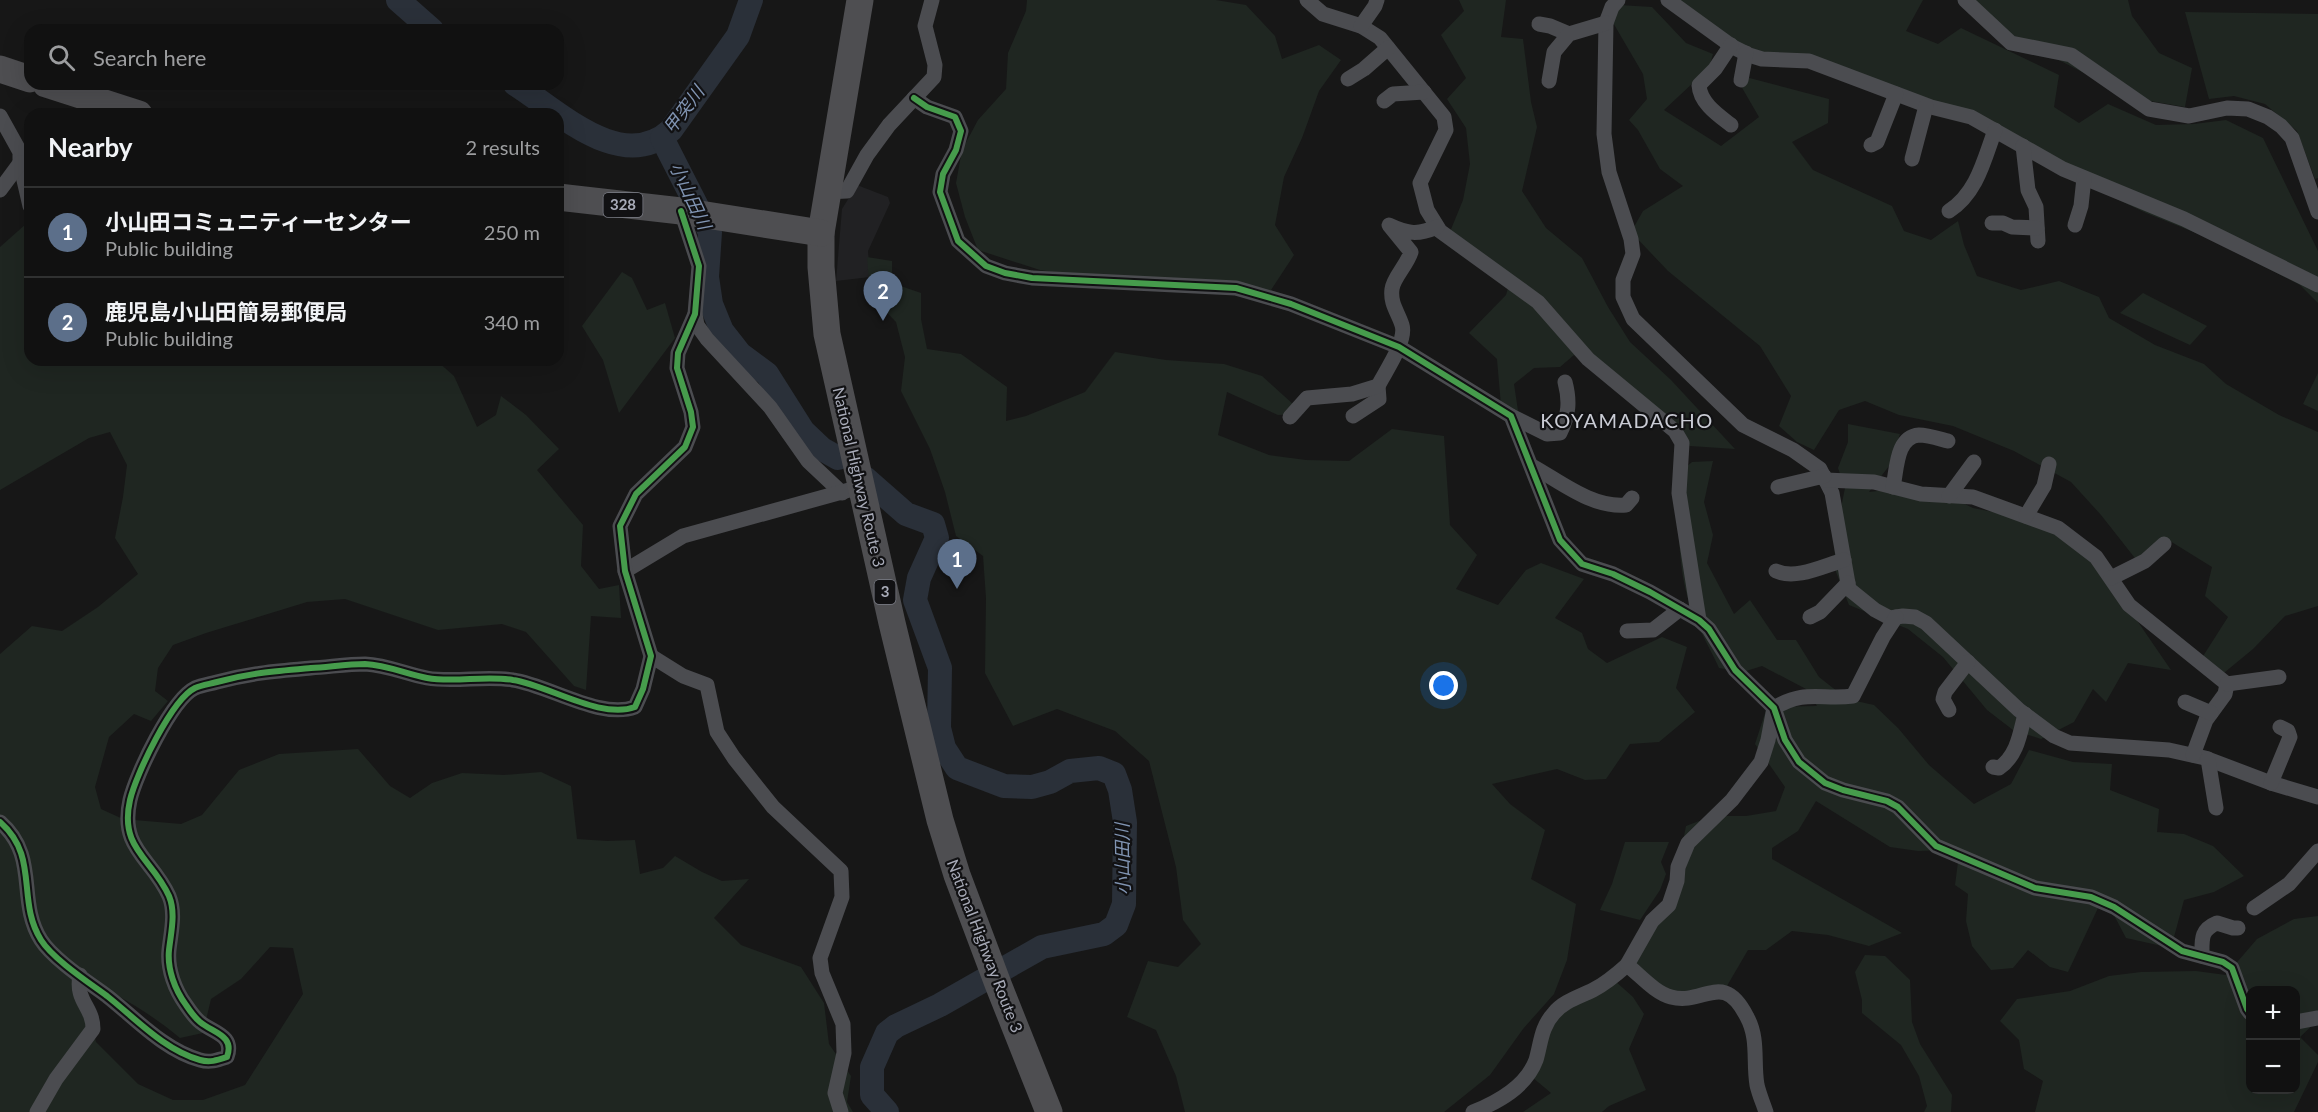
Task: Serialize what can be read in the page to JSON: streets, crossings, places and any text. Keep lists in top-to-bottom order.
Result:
{
  "streets": {
    "highway": ["328", "National Highway Route 3", "3"]
  },
  "crossings": [
    ["328", "National Highway Route 3"]
  ],
  "districts": ["KOYAMADACHO"],
  "water": ["甲突川", "小山田川"],
  "page": {
    "search": "Search here",
    "heading": ["Nearby", "2 results"],
    "list": [
      {
        "mark": "1",
        "name": "小山田コミュニティーセンター",
        "note": "Public building",
        "value": "250 m"
      },
      {
        "mark": "2",
        "name": "鹿児島小山田簡易郵便局",
        "note": "Public building",
        "value": "340 m"
      }
    ],
    "pins": ["2", "1"],
    "map_buttons": ["+", "−"]
  }
}
